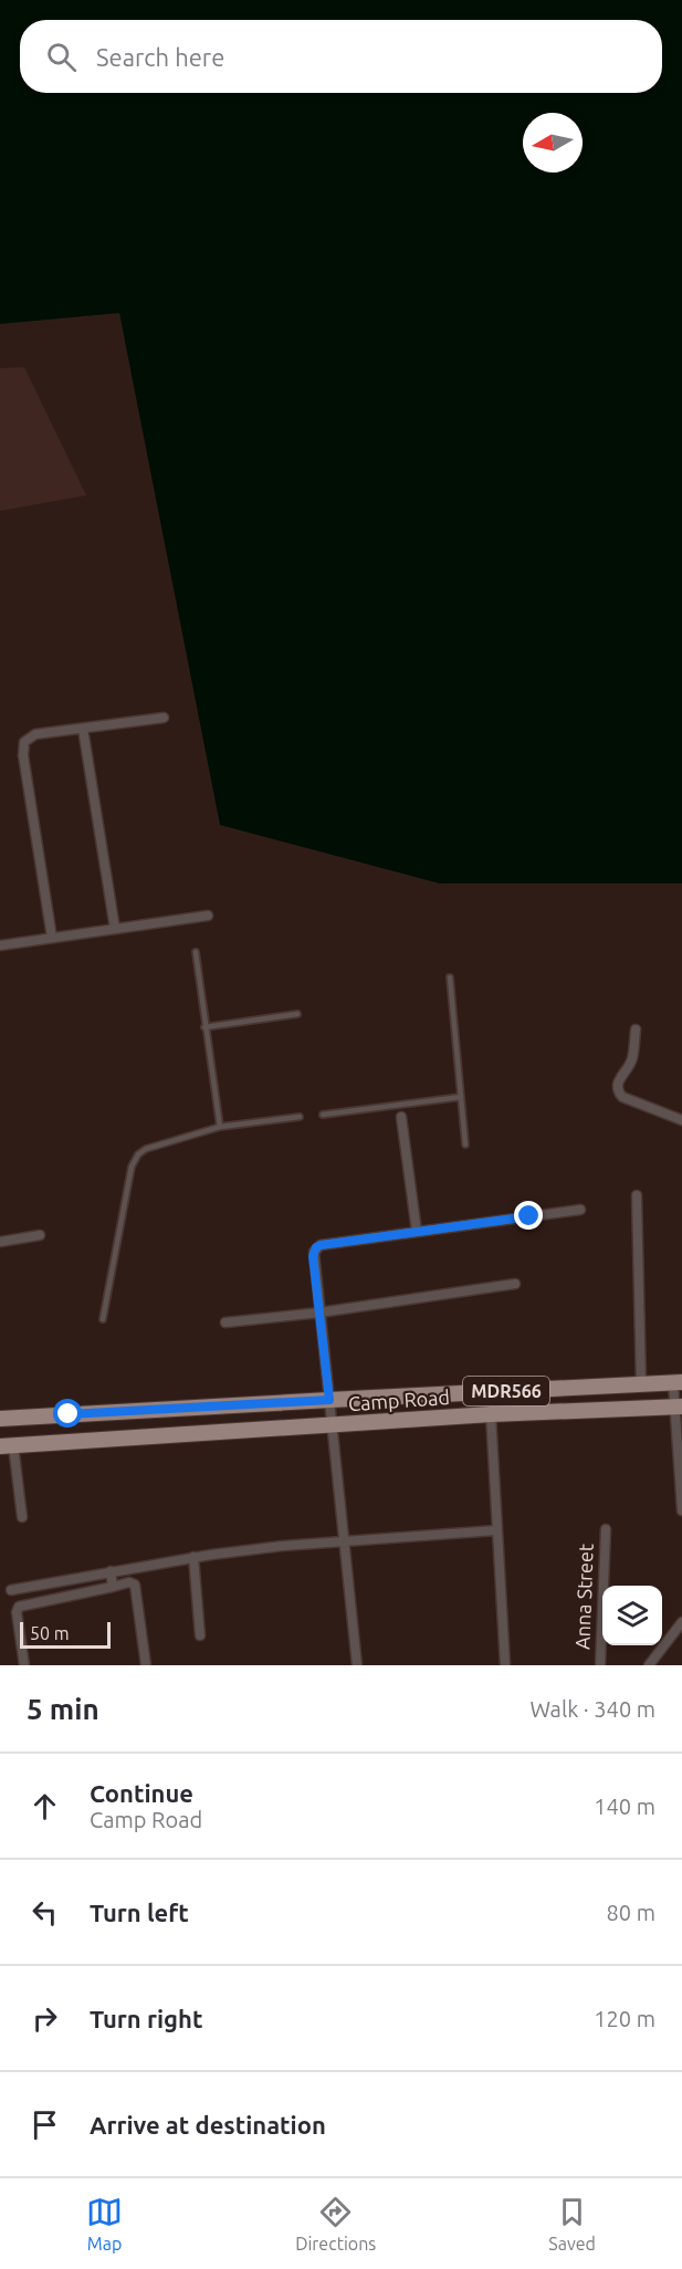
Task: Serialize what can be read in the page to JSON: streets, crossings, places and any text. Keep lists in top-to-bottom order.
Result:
{
  "streets": {
    "main road": ["MDR566", "Camp Road"],
    "street": ["Anna Street"]
  },
  "scale_bar": "50 m",
  "north": "left",
  "page": {
    "search": "Search here",
    "scale": "50 m",
    "heading": ["5 min", "Walk · 340 m"],
    "list": [
      ["Continue", "Camp Road", "140 m"],
      ["Turn left", "80 m"],
      ["Turn right", "120 m"],
      "Arrive at destination"
    ],
    "nav": ["Map", "Directions", "Saved"]
  }
}
